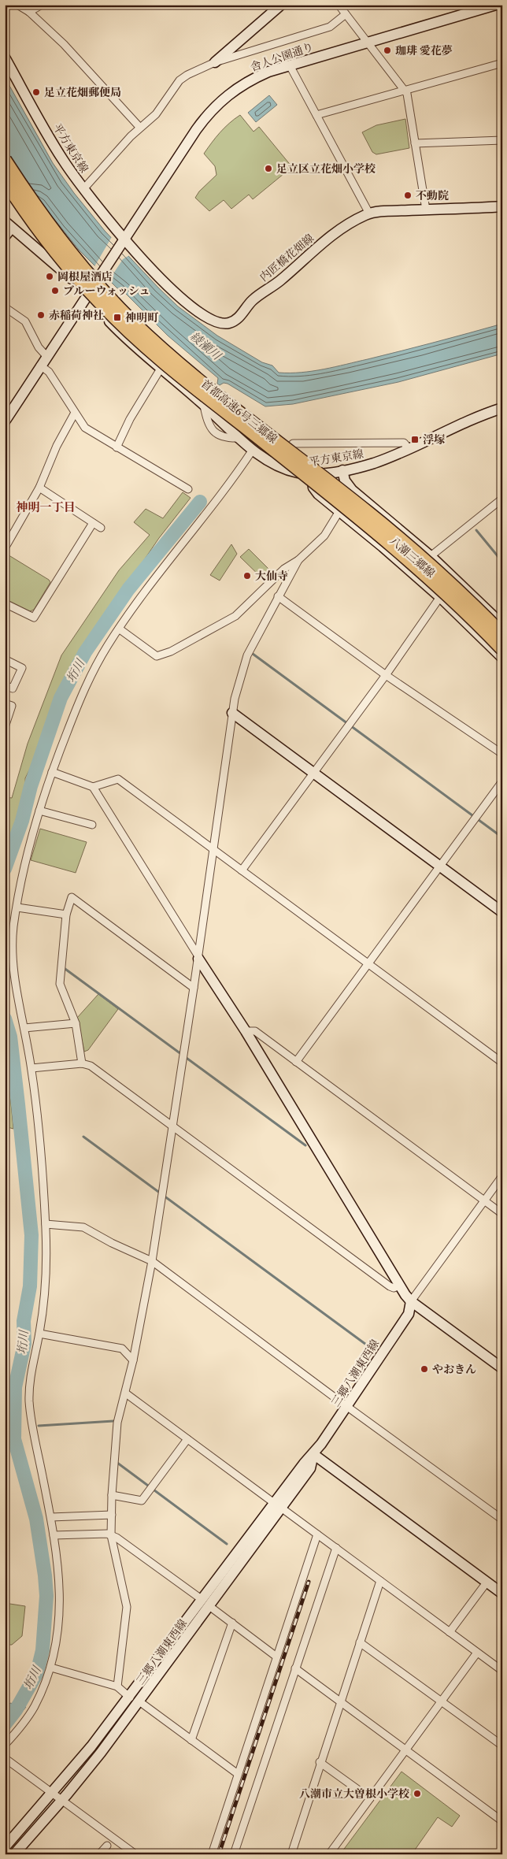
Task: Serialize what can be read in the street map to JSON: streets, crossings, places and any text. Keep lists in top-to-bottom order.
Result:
{
  "streets": {
    "highway": ["首都高速6号三郷線"],
    "street": [
      "舎人公園通り",
      "平方東京線",
      "内匠橋花畑線",
      "八潮三郷線",
      "三郷八潮東西線"
    ]
  },
  "crossings": [
    ["舎人公園通り", "平方東京線"],
    ["舎人公園通り", "内匠橋花畑線"],
    ["平方東京線", "内匠橋花畑線"],
    ["平方東京線", "八潮三郷線"],
    ["首都高速6号三郷線", "八潮三郷線"]
  ],
  "districts": ["神明一丁目"],
  "water": ["綾瀬川", "垳川"],
  "places": {
    "other": [
      "珈琲 愛花夢",
      "足立花畑郵便局",
      "足立区立花畑小学校",
      "不動院",
      "岡根屋酒店",
      "ブルーウォッシュ",
      "赤稲荷神社",
      "大仙寺",
      "やおきん",
      "八潮市立大曽根小学校"
    ],
    "transit": ["神明町", "浮塚"]
  }
}
